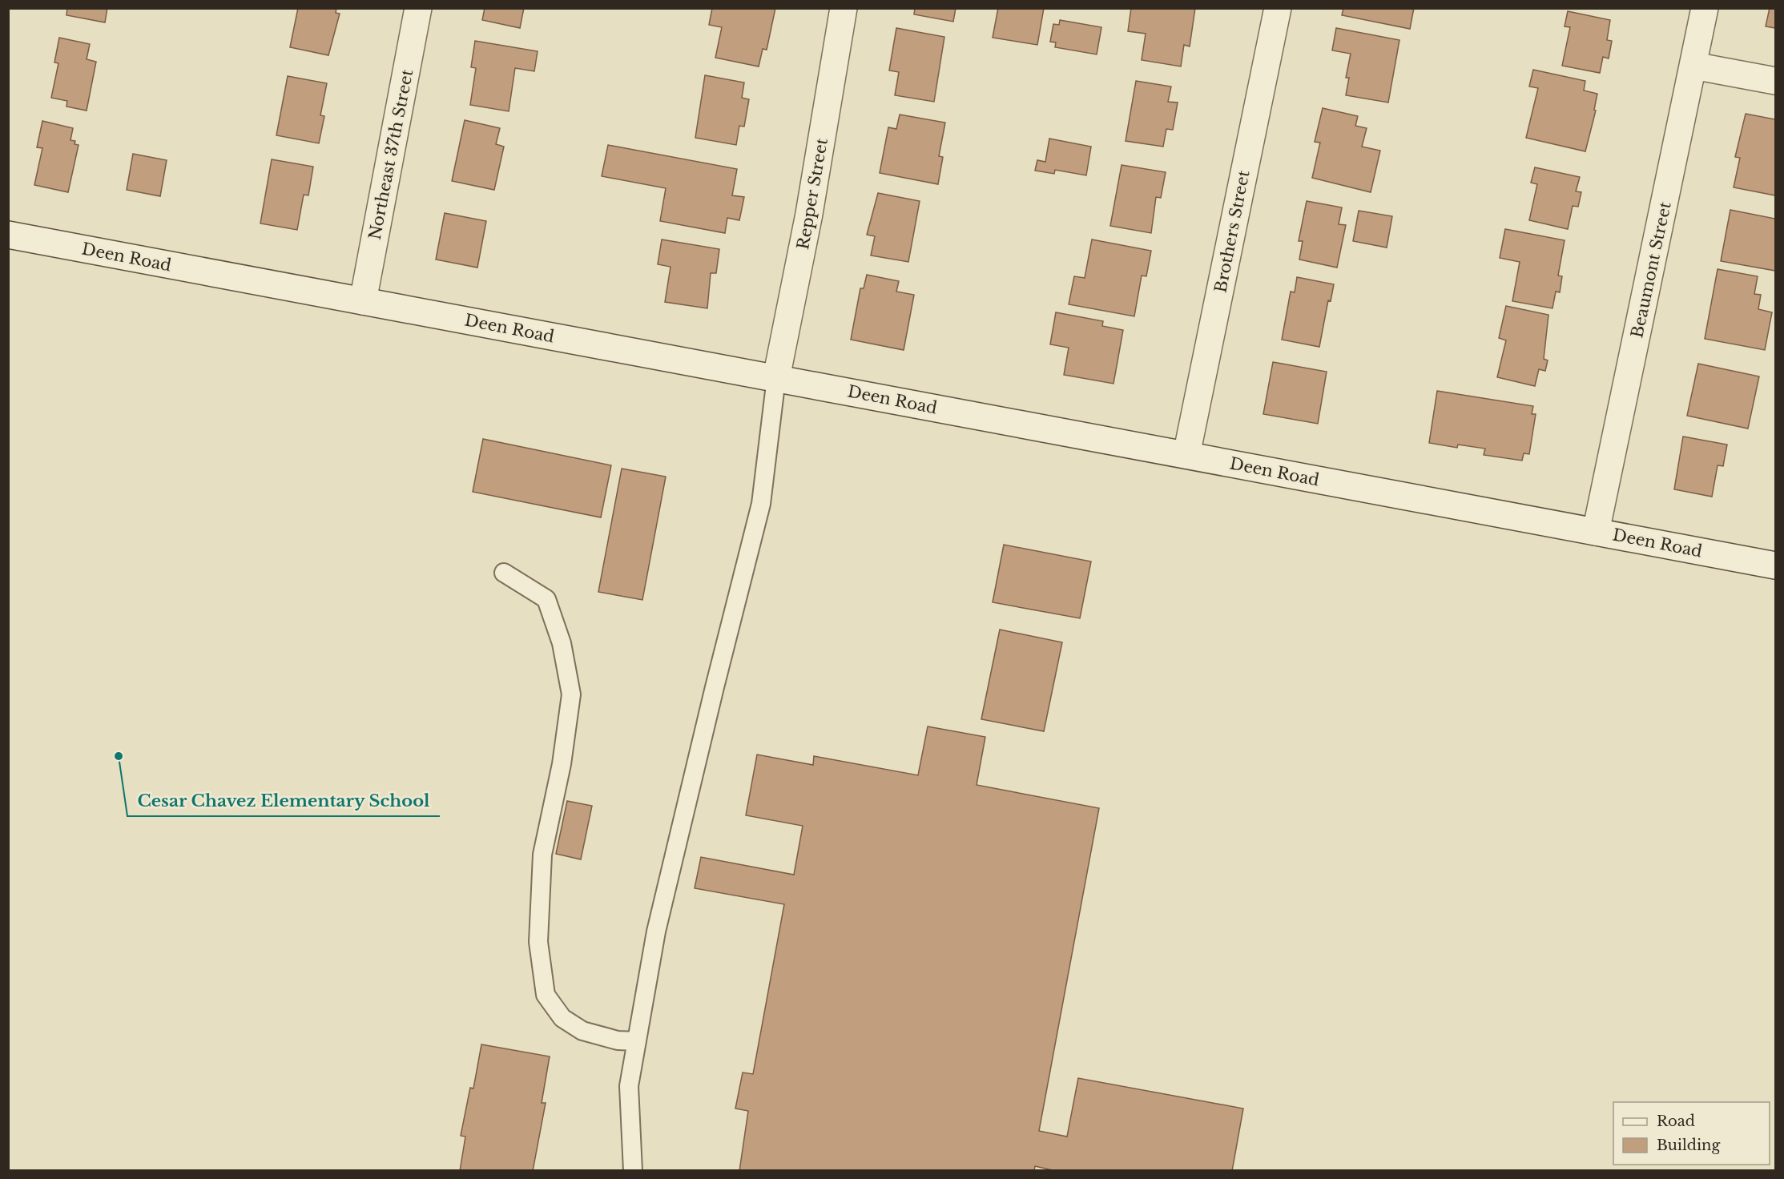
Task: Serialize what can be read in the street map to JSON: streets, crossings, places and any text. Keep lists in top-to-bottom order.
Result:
{
  "streets": {
    "main road": [
      "Northeast 37th Street",
      "Repper Street",
      "Brothers Street",
      "Deen Road",
      "Beaumont Street"
    ]
  },
  "crossings": [
    ["Northeast 37th Street", "Deen Road"],
    ["Repper Street", "Deen Road"],
    ["Brothers Street", "Deen Road"],
    ["Deen Road", "Beaumont Street"]
  ],
  "places": ["Cesar Chavez Elementary School"],
  "legend": ["Road", "Building"]
}
